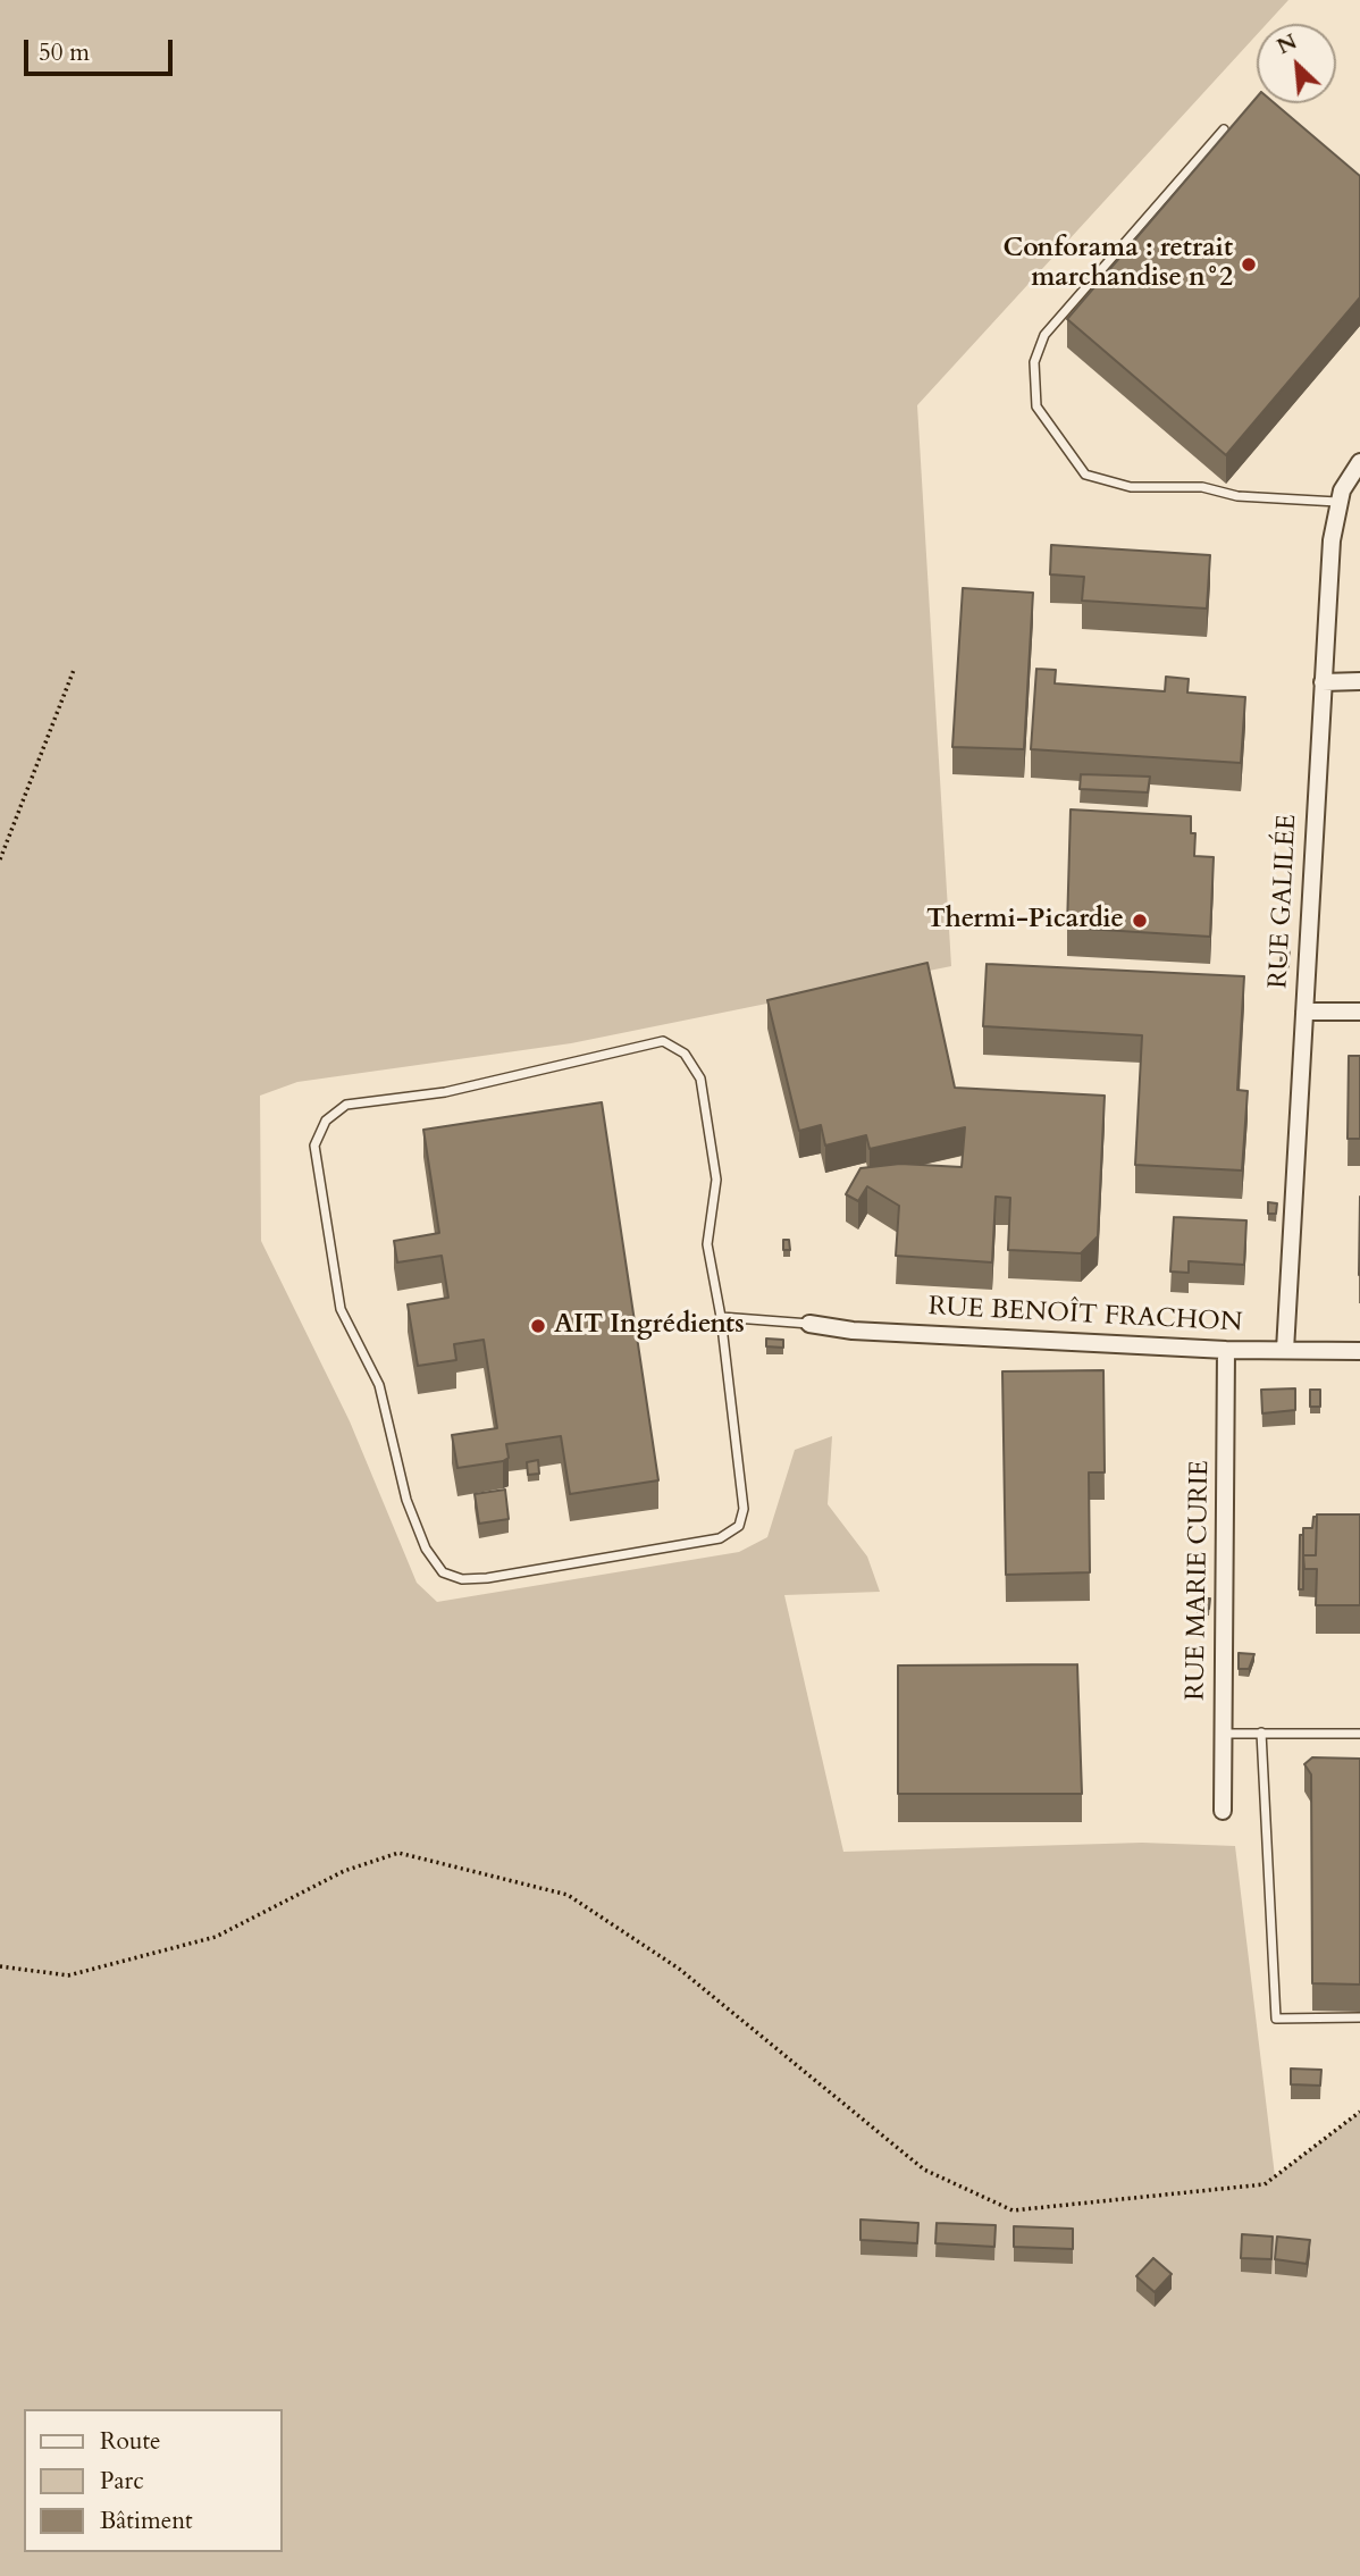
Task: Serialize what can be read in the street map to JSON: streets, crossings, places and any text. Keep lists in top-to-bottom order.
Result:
{
  "streets": {
    "street": ["RUE GALILÉE", "RUE BENOÎT FRACHON", "RUE MARIE CURIE"]
  },
  "crossings": [
    ["RUE GALILÉE", "RUE BENOÎT FRACHON"],
    ["RUE BENOÎT FRACHON", "RUE MARIE CURIE"]
  ],
  "places": ["Conforama : retrait marchandise n°2", "Thermi-Picardie", "AIT Ingrédients"],
  "legend": ["Route", "Parc", "Bâtiment"],
  "scale_bar": "50 m",
  "north": "top left"
}
